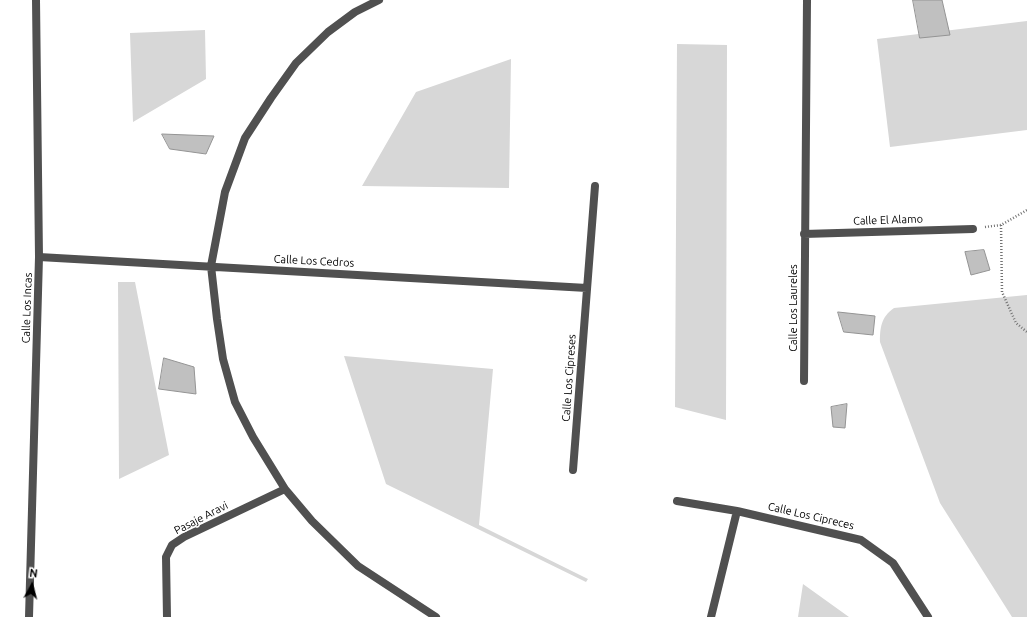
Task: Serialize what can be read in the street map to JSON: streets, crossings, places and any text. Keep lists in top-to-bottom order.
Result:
{
  "streets": {
    "street": [
      "Calle El Alamo",
      "Calle Los Cedros",
      "Calle Los Incas",
      "Calle Los Laureles",
      "Calle Los Cipreses",
      "Calle Los Cipreces",
      "Pasaje Aravi"
    ]
  },
  "crossings": [
    ["Calle El Alamo", "Calle Los Laureles"],
    ["Calle Los Cedros", "Calle Los Incas"],
    ["Calle Los Cedros", "Calle Los Cipreses"]
  ],
  "north": "top"
}
